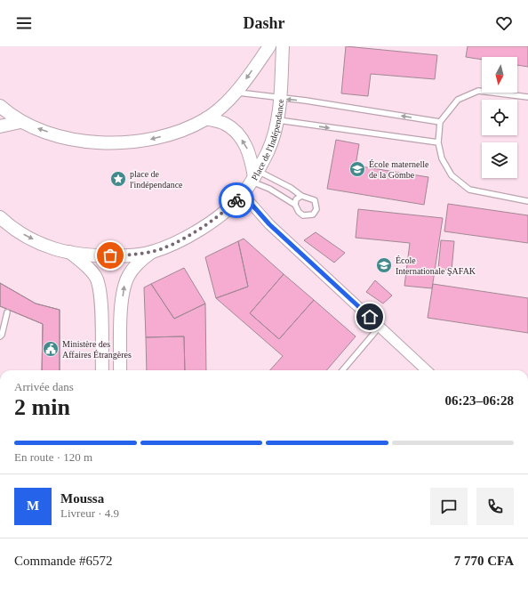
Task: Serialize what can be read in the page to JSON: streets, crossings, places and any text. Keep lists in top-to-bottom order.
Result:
{
  "streets": {
    "street": ["Place de l'Indépendance"]
  },
  "places": {
    "school or university": ["École maternelle de la Gombe", "École Internationale ŞAFAK"],
    "place": ["place de l'indépendance"],
    "public building": ["Ministère des Affaires Étrangères"]
  },
  "north": "bottom",
  "page": {
    "header": "Dashr",
    "heading": ["2 min", "Arrivée dans", "06:23–06:28"],
    "panel": [
      "Moussa",
      "Livreur · 4.9",
      "Commande #6572",
      "7 770 CFA"
    ],
    "bar": "En route · 120 m",
    "round": "M"
  }
}
